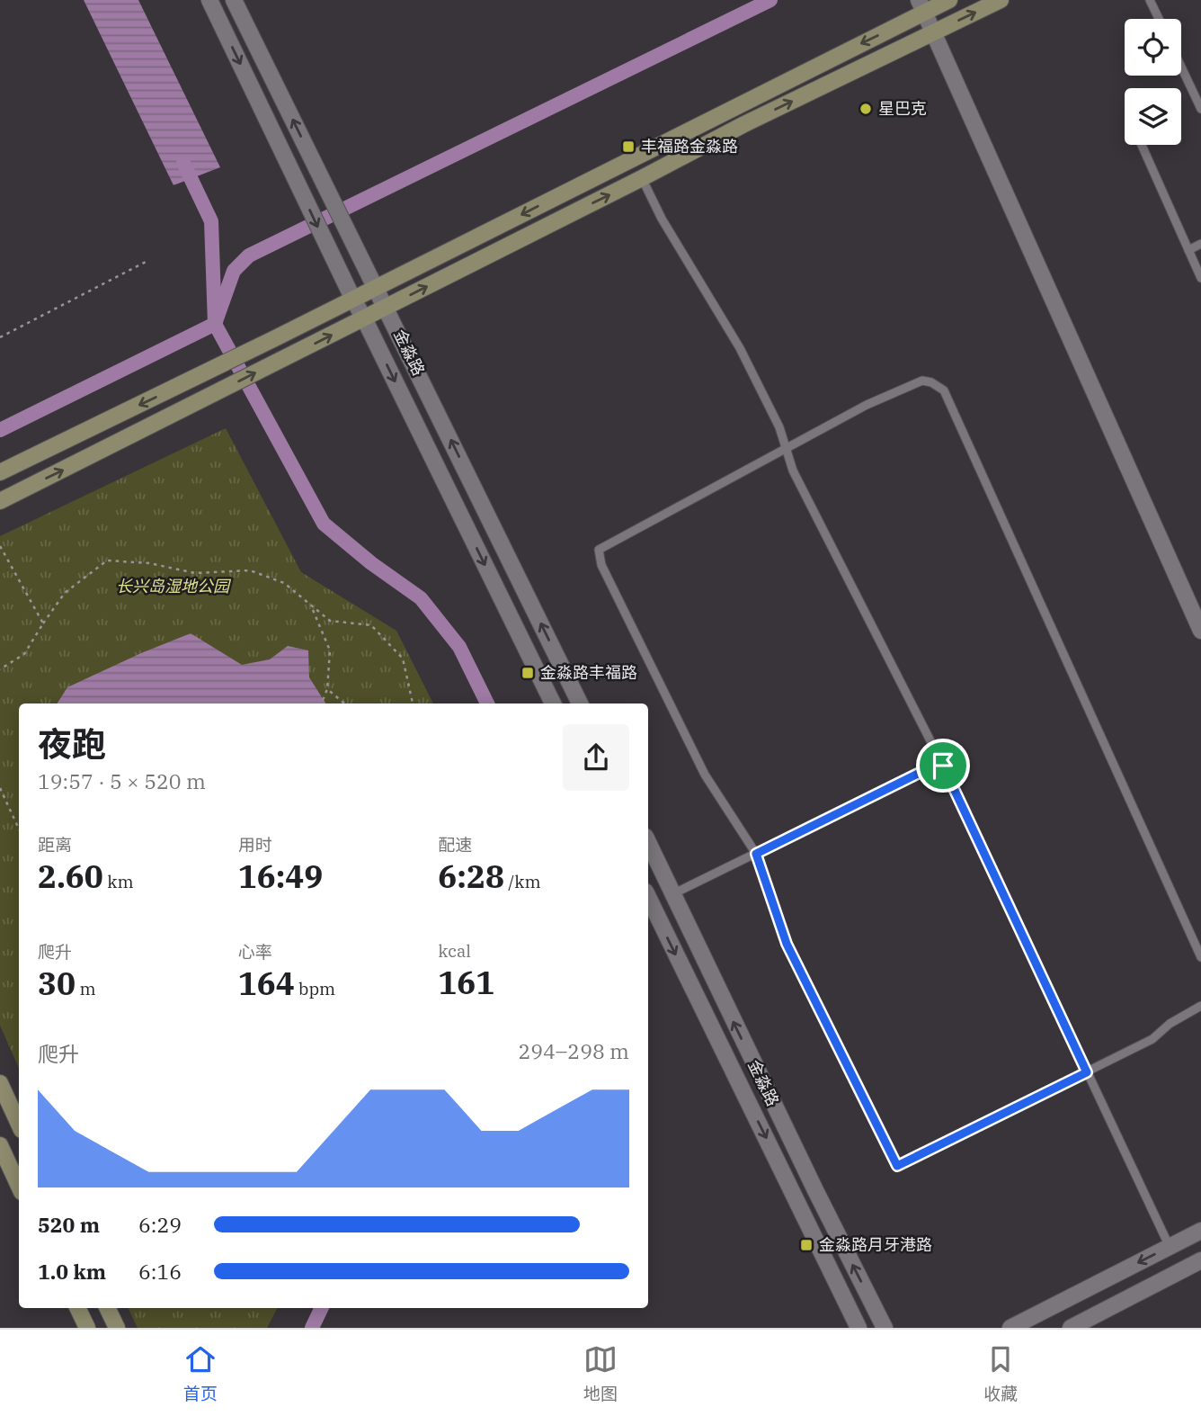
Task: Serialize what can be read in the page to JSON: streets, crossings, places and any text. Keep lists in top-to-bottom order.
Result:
{
  "streets": {
    "street": ["金淼路"]
  },
  "parks": ["长兴岛湿地公园"],
  "places": {
    "other": ["星巴克"],
    "transit": ["丰福路金淼路", "金淼路丰福路", "金淼路月牙港路"]
  },
  "page": {
    "heading": ["夜跑", "19:57 · 5 × 520 m"],
    "stats": [
      ["距离", "2.60 km"],
      ["用时", "16:49"],
      ["配速", "6:28 /km"],
      ["爬升", "30 m"],
      ["心率", "164 bpm"],
      ["kcal", "161"]
    ],
    "chart": ["爬升", "294–298 m"],
    "list": [
      {
        "name": "520 m",
        "note": "6:29"
      },
      {
        "name": "1.0 km",
        "note": "6:16"
      }
    ],
    "tabs": ["首页", "地图", "收藏"]
  }
}
